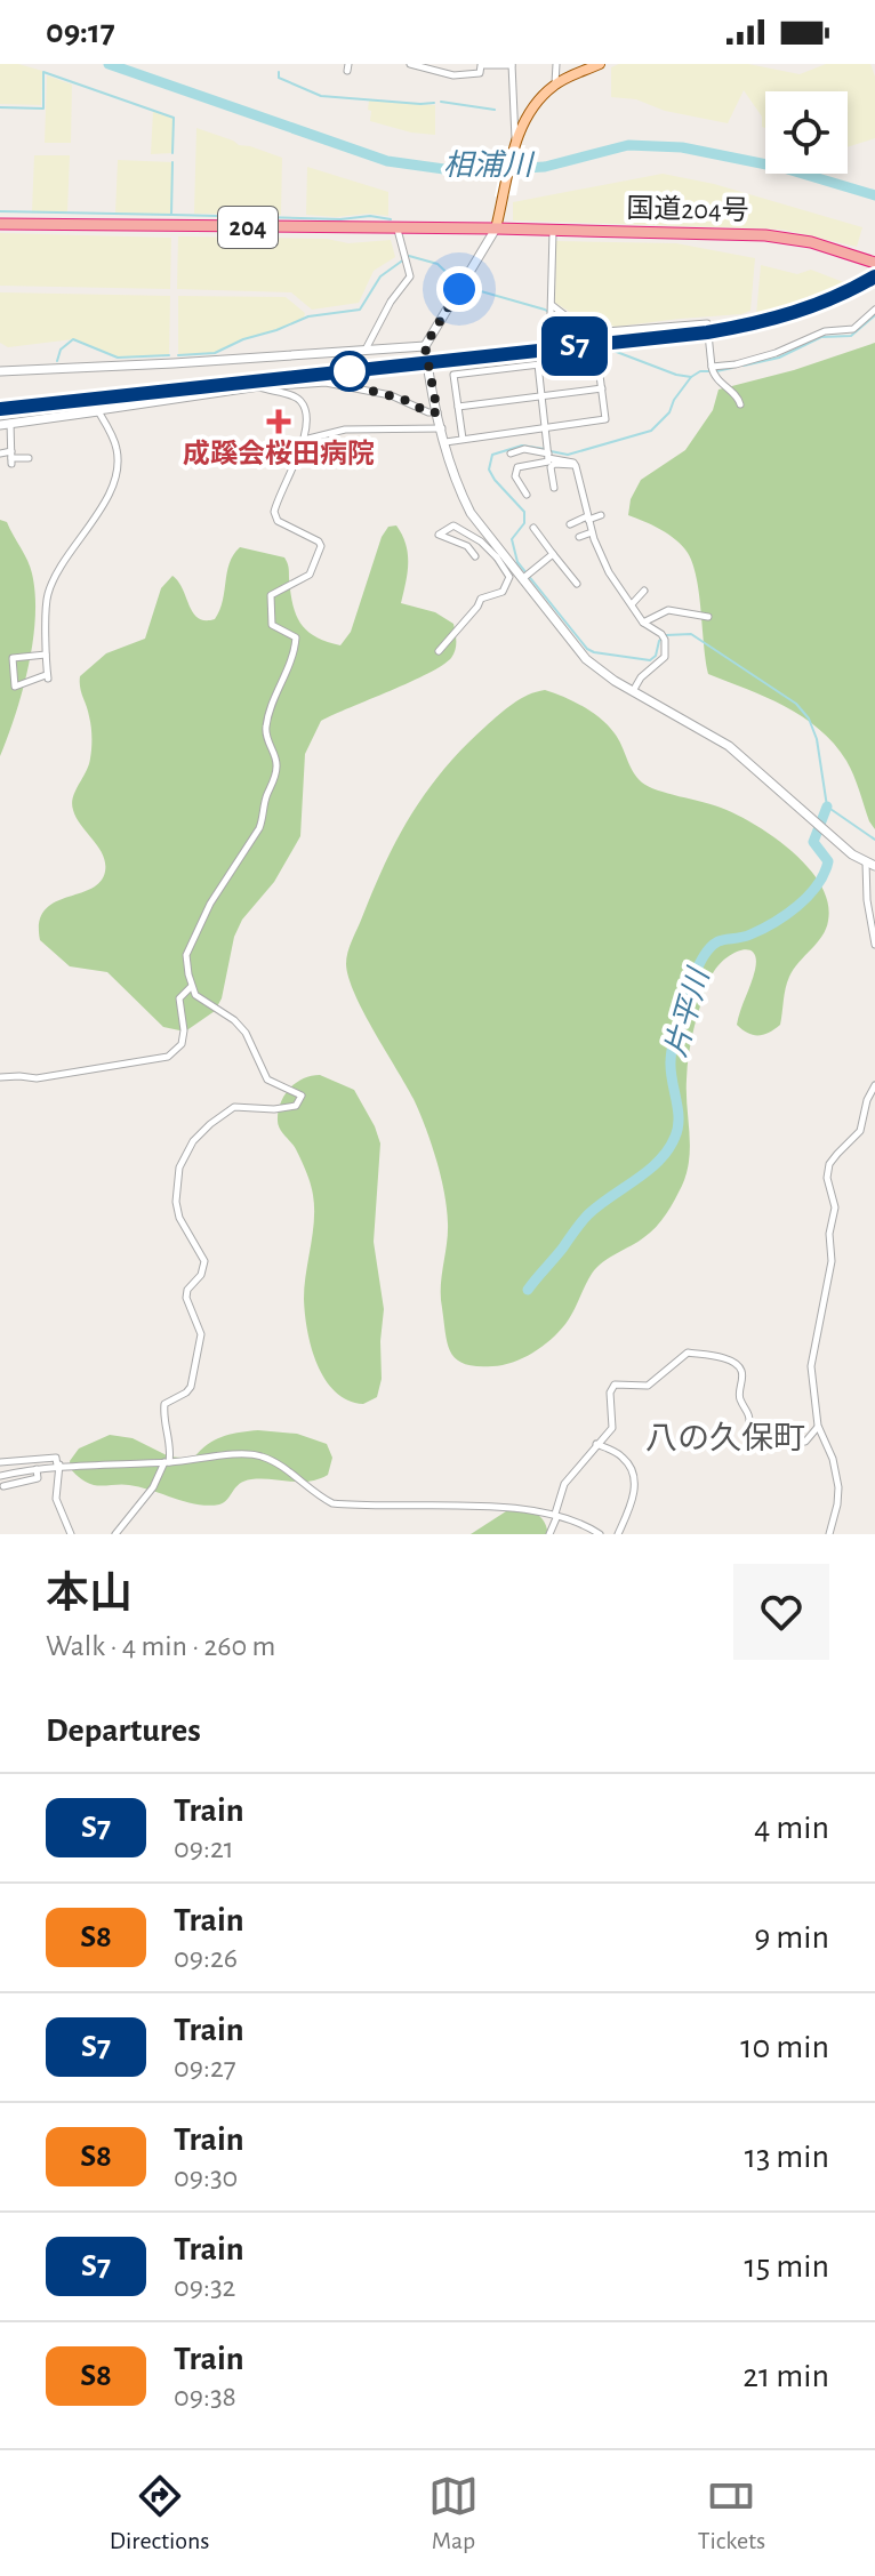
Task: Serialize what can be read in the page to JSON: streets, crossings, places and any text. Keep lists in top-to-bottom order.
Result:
{
  "streets": {
    "highway": ["国道204号", "204"]
  },
  "crossings": [
    ["国道204号", "204"]
  ],
  "districts": ["八の久保町"],
  "water": ["相浦川", "片平川"],
  "places": {
    "health": ["成蹊会桜田病院"]
  },
  "page": {
    "status": "09:17",
    "on_map": "S7",
    "heading": [
      ["本山", "Walk · 4 min · 260 m"],
      "Departures"
    ],
    "list": [
      {
        "mark": "S7",
        "name": "Train",
        "note": "09:21",
        "value": "4 min"
      },
      {
        "mark": "S8",
        "name": "Train",
        "note": "09:26",
        "value": "9 min"
      },
      {
        "mark": "S7",
        "name": "Train",
        "note": "09:27",
        "value": "10 min"
      },
      {
        "mark": "S8",
        "name": "Train",
        "note": "09:30",
        "value": "13 min"
      },
      {
        "mark": "S7",
        "name": "Train",
        "note": "09:32",
        "value": "15 min"
      },
      {
        "mark": "S8",
        "name": "Train",
        "note": "09:38",
        "value": "21 min"
      }
    ],
    "tabs": ["Directions", "Map", "Tickets"]
  }
}
